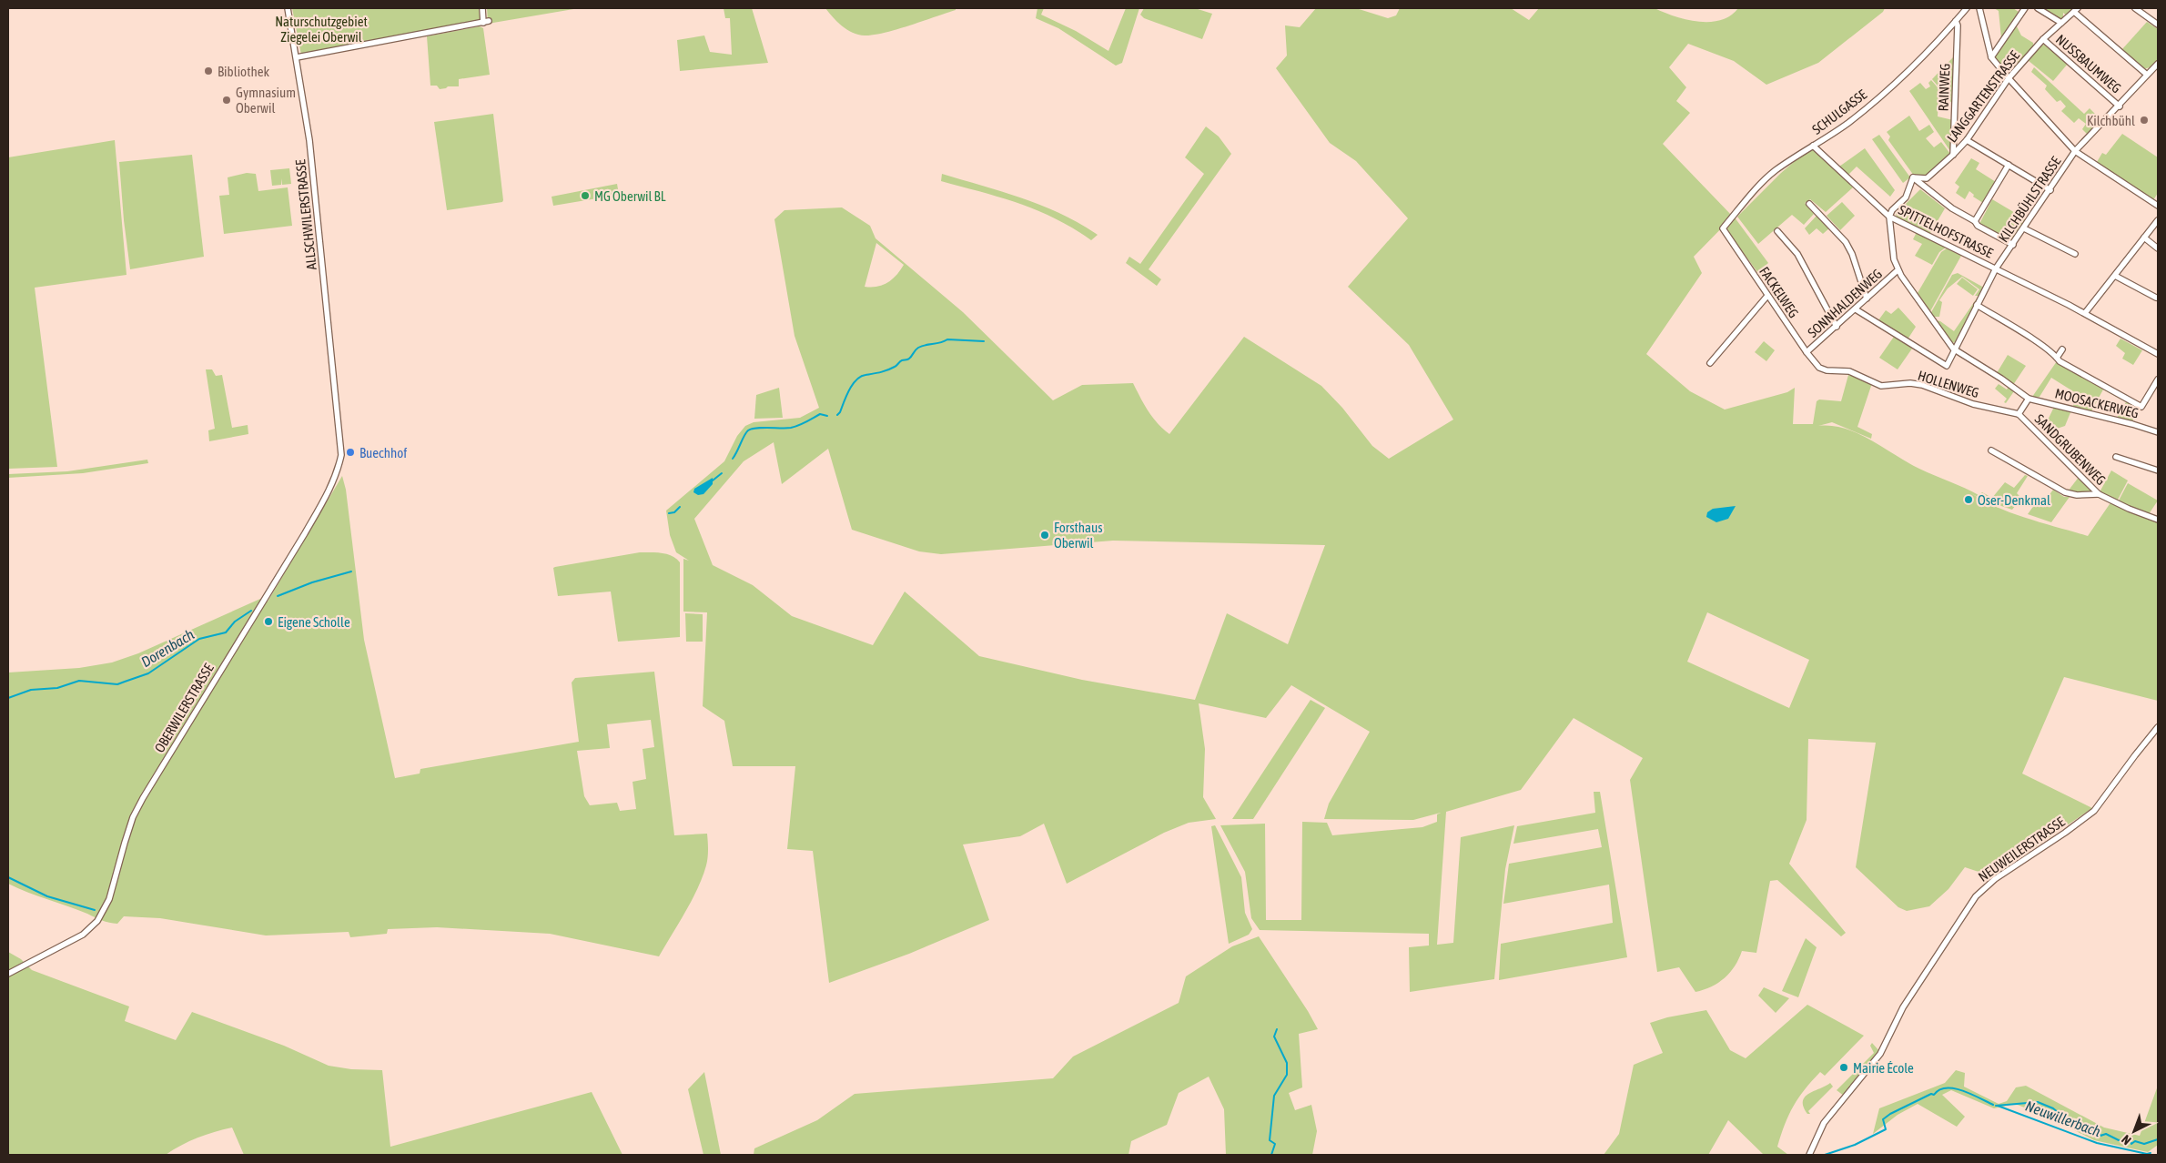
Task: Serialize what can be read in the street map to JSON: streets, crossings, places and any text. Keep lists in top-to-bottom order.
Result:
{
  "streets": {
    "street": [
      "NUSSBAUMWEG",
      "RAINWEG",
      "LANGGARTENSTRASSE",
      "SCHULGASSE",
      "KILCHBÜHLSTRASSE",
      "ALLSCHWILERSTRASSE",
      "SPITTELHOFSTRASSE",
      "FACKELWEG",
      "SONNHALDENWEG",
      "HOLLENWEG",
      "MOOSACKERWEG",
      "SANDGRUBENWEG",
      "OBERWILERSTRASSE",
      "NEUWEILERSTRASSE"
    ]
  },
  "crossings": [
    ["NUSSBAUMWEG", "LANGGARTENSTRASSE"],
    ["NUSSBAUMWEG", "KILCHBÜHLSTRASSE"],
    ["RAINWEG", "LANGGARTENSTRASSE"],
    ["RAINWEG", "SCHULGASSE"],
    ["SCHULGASSE", "SPITTELHOFSTRASSE"],
    ["SCHULGASSE", "FACKELWEG"],
    ["KILCHBÜHLSTRASSE", "SPITTELHOFSTRASSE"],
    ["KILCHBÜHLSTRASSE", "SONNHALDENWEG"],
    ["ALLSCHWILERSTRASSE", "OBERWILERSTRASSE"],
    ["FACKELWEG", "SONNHALDENWEG"],
    ["FACKELWEG", "HOLLENWEG"],
    ["HOLLENWEG", "SANDGRUBENWEG"]
  ],
  "water": ["Dorenbach", "Neuwillerbach"],
  "parks": ["Naturschutzgebiet Ziegelei Oberwil"],
  "places": [
    "Bibliothek",
    "Gymnasium Oberwil",
    "Kilchbühl",
    "MG Oberwil BL",
    "Buechhof",
    "Oser-Denkmal",
    "Forsthaus Oberwil",
    "Eigene Scholle",
    "Mairie École"
  ],
  "north": "bottom left"
}
